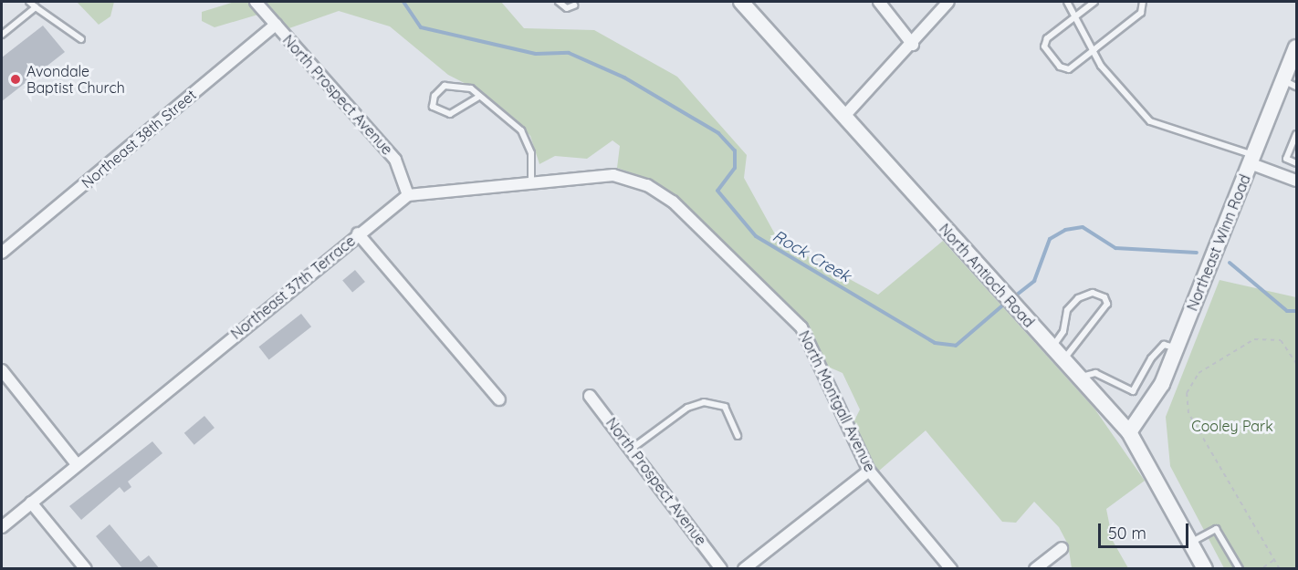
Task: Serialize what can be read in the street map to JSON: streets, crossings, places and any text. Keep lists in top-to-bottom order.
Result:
{
  "streets": {
    "street": [
      "North Prospect Avenue",
      "Northeast 38th Street",
      "Northeast Winn Road",
      "North Antioch Road",
      "Northeast 37th Terrace",
      "North Montgall Avenue"
    ]
  },
  "crossings": [
    ["North Prospect Avenue", "Northeast 38th Street"],
    ["North Prospect Avenue", "Northeast 37th Terrace"],
    ["Northeast Winn Road", "North Antioch Road"]
  ],
  "water": ["Rock Creek"],
  "parks": ["Cooley Park"],
  "places": ["Avondale Baptist Church"],
  "scale_bar": "50 m"
}
